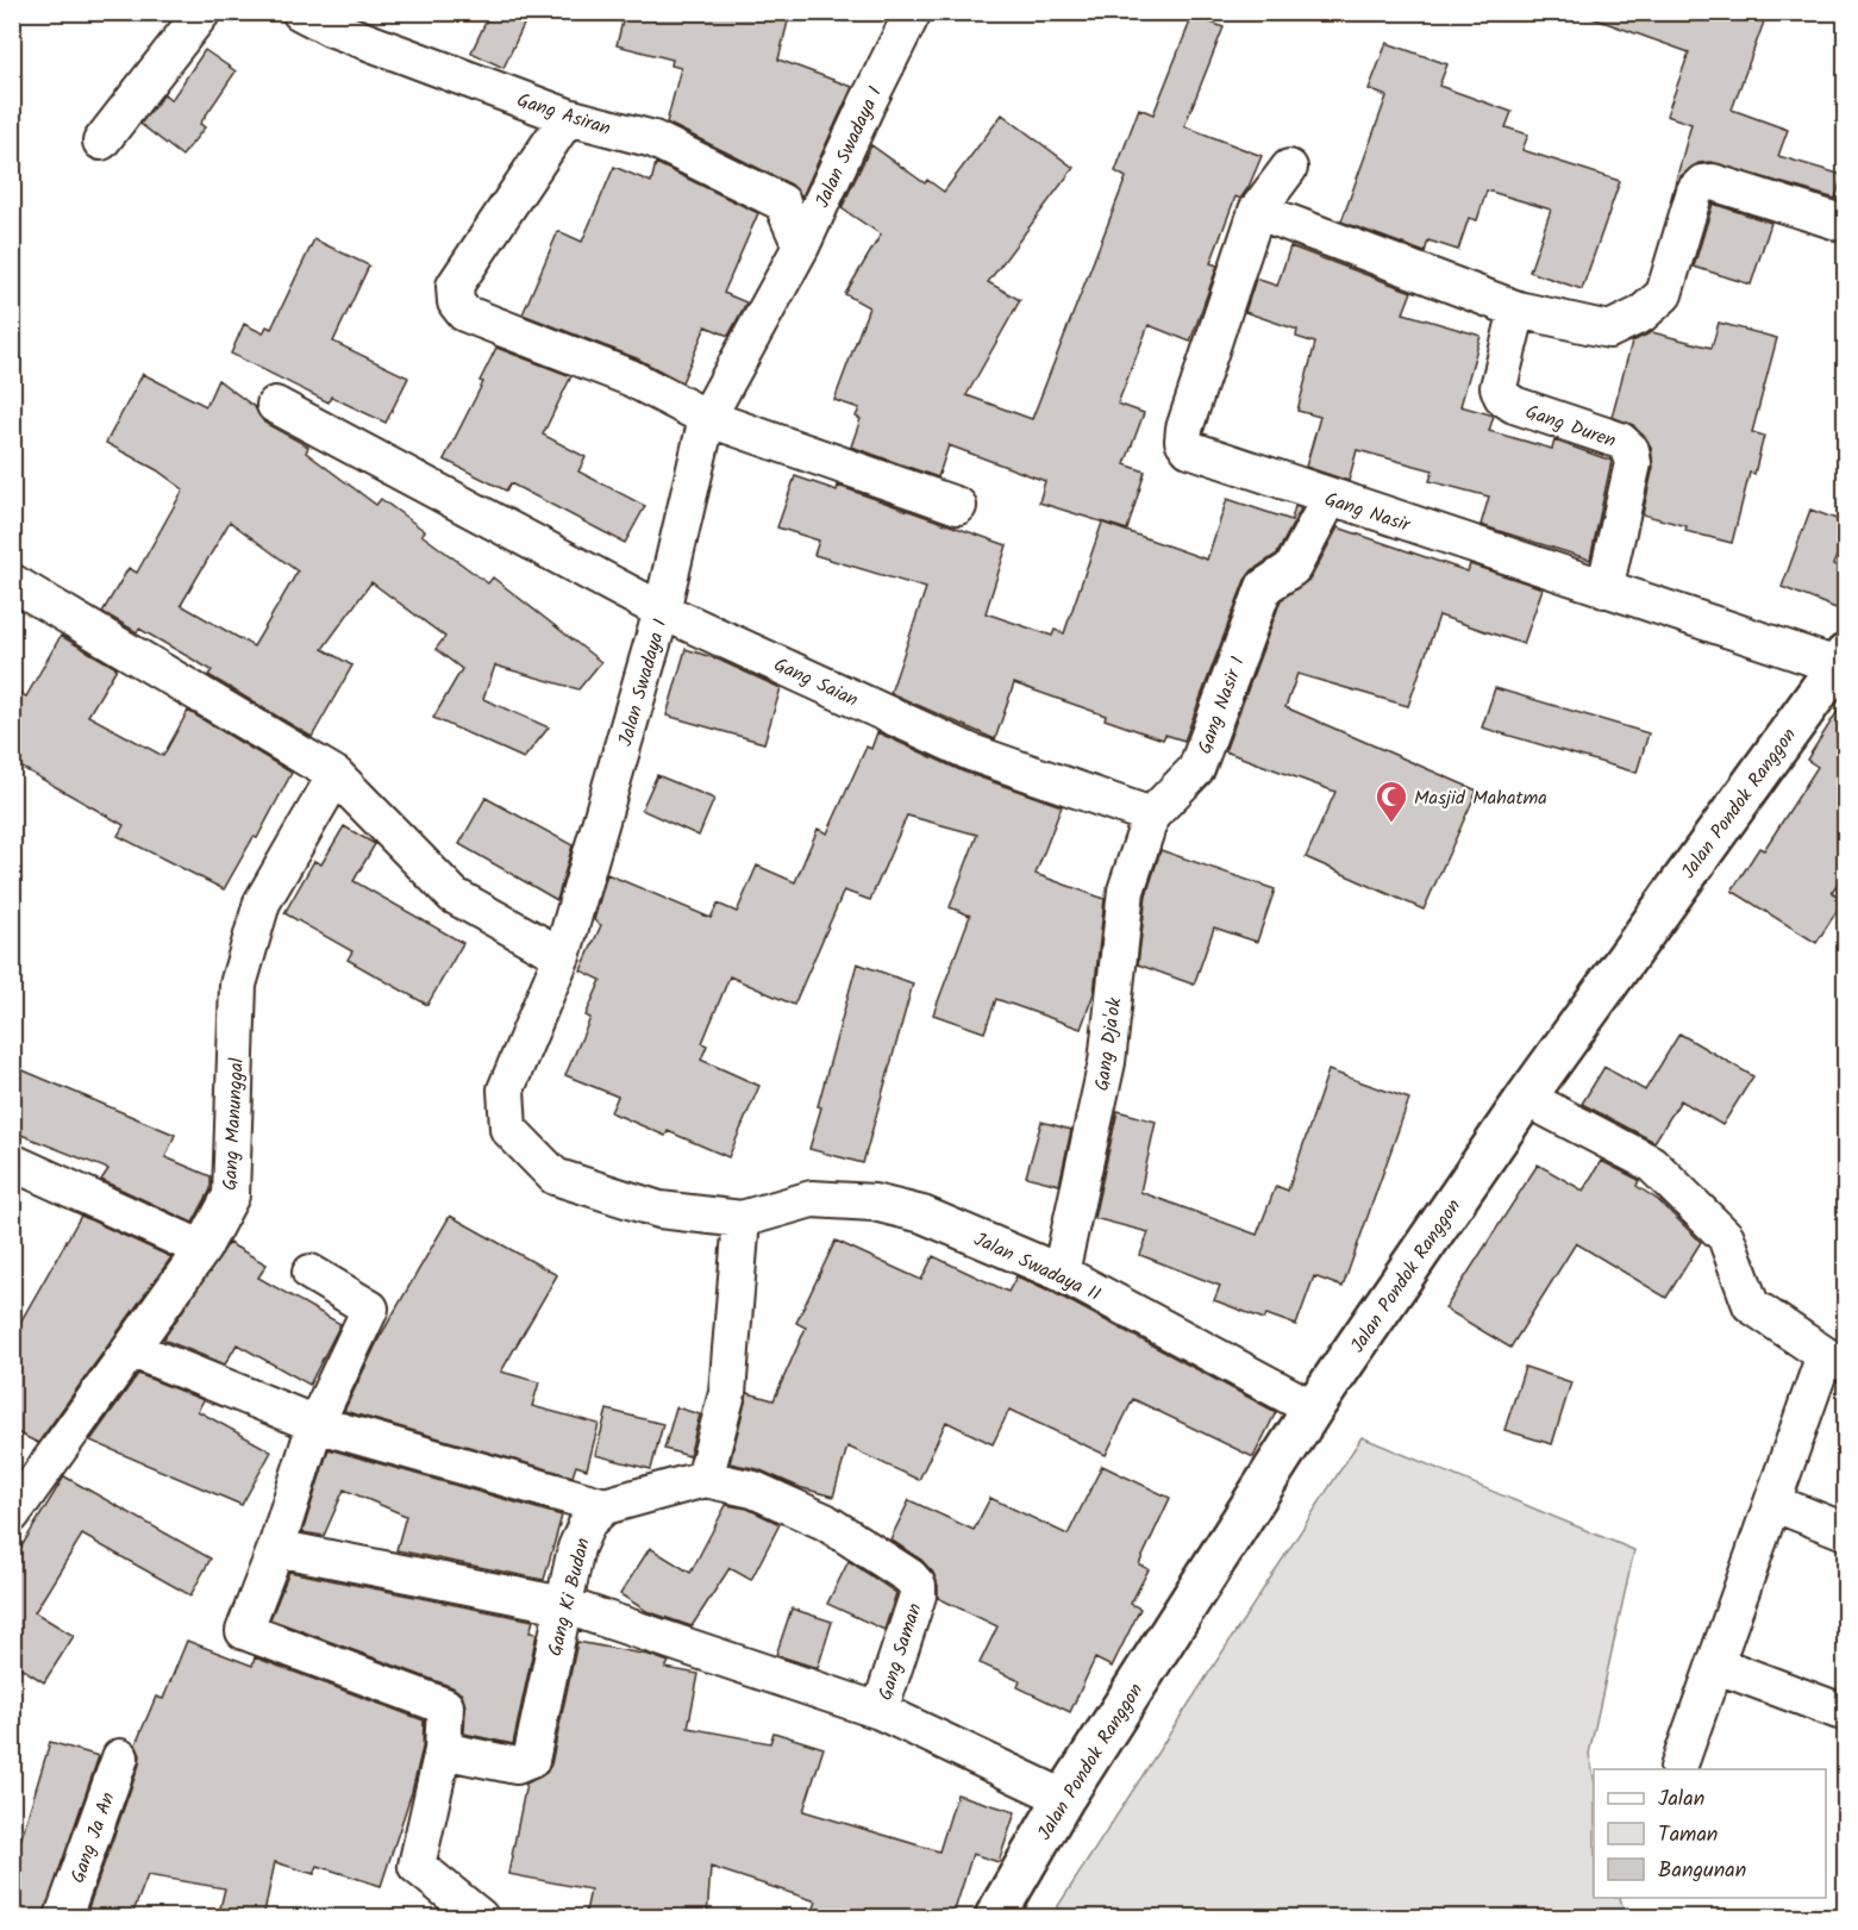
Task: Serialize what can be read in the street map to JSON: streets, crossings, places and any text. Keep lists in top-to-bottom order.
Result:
{
  "streets": {
    "street": [
      "Gang Asiran",
      "Jalan Swadaya I",
      "Gang Duren",
      "Gang Nasir",
      "Gang Saian",
      "Gang Nasir I",
      "Jalan Pondok Ranggon",
      "Gang Dja'ok",
      "Gang Manunggal",
      "Jalan Swadaya II",
      "Gang Ki Budan",
      "Gang Saman",
      "Gang Ja An"
    ]
  },
  "crossings": [
    ["Gang Asiran", "Jalan Swadaya I"],
    ["Jalan Swadaya I", "Gang Saian"],
    ["Jalan Swadaya I", "Jalan Swadaya II"],
    ["Gang Duren", "Gang Nasir"],
    ["Gang Nasir", "Gang Nasir I"],
    ["Gang Nasir", "Jalan Pondok Ranggon"],
    ["Gang Saian", "Gang Nasir I"],
    ["Gang Saian", "Gang Dja'ok"],
    ["Gang Nasir I", "Gang Dja'ok"],
    ["Jalan Pondok Ranggon", "Jalan Swadaya II"],
    ["Jalan Pondok Ranggon", "Gang Saman"],
    ["Gang Dja'ok", "Jalan Swadaya II"]
  ],
  "places": {
    "mosque": ["Masjid Mahatma"]
  },
  "legend": ["Jalan", "Taman", "Bangunan"]
}
